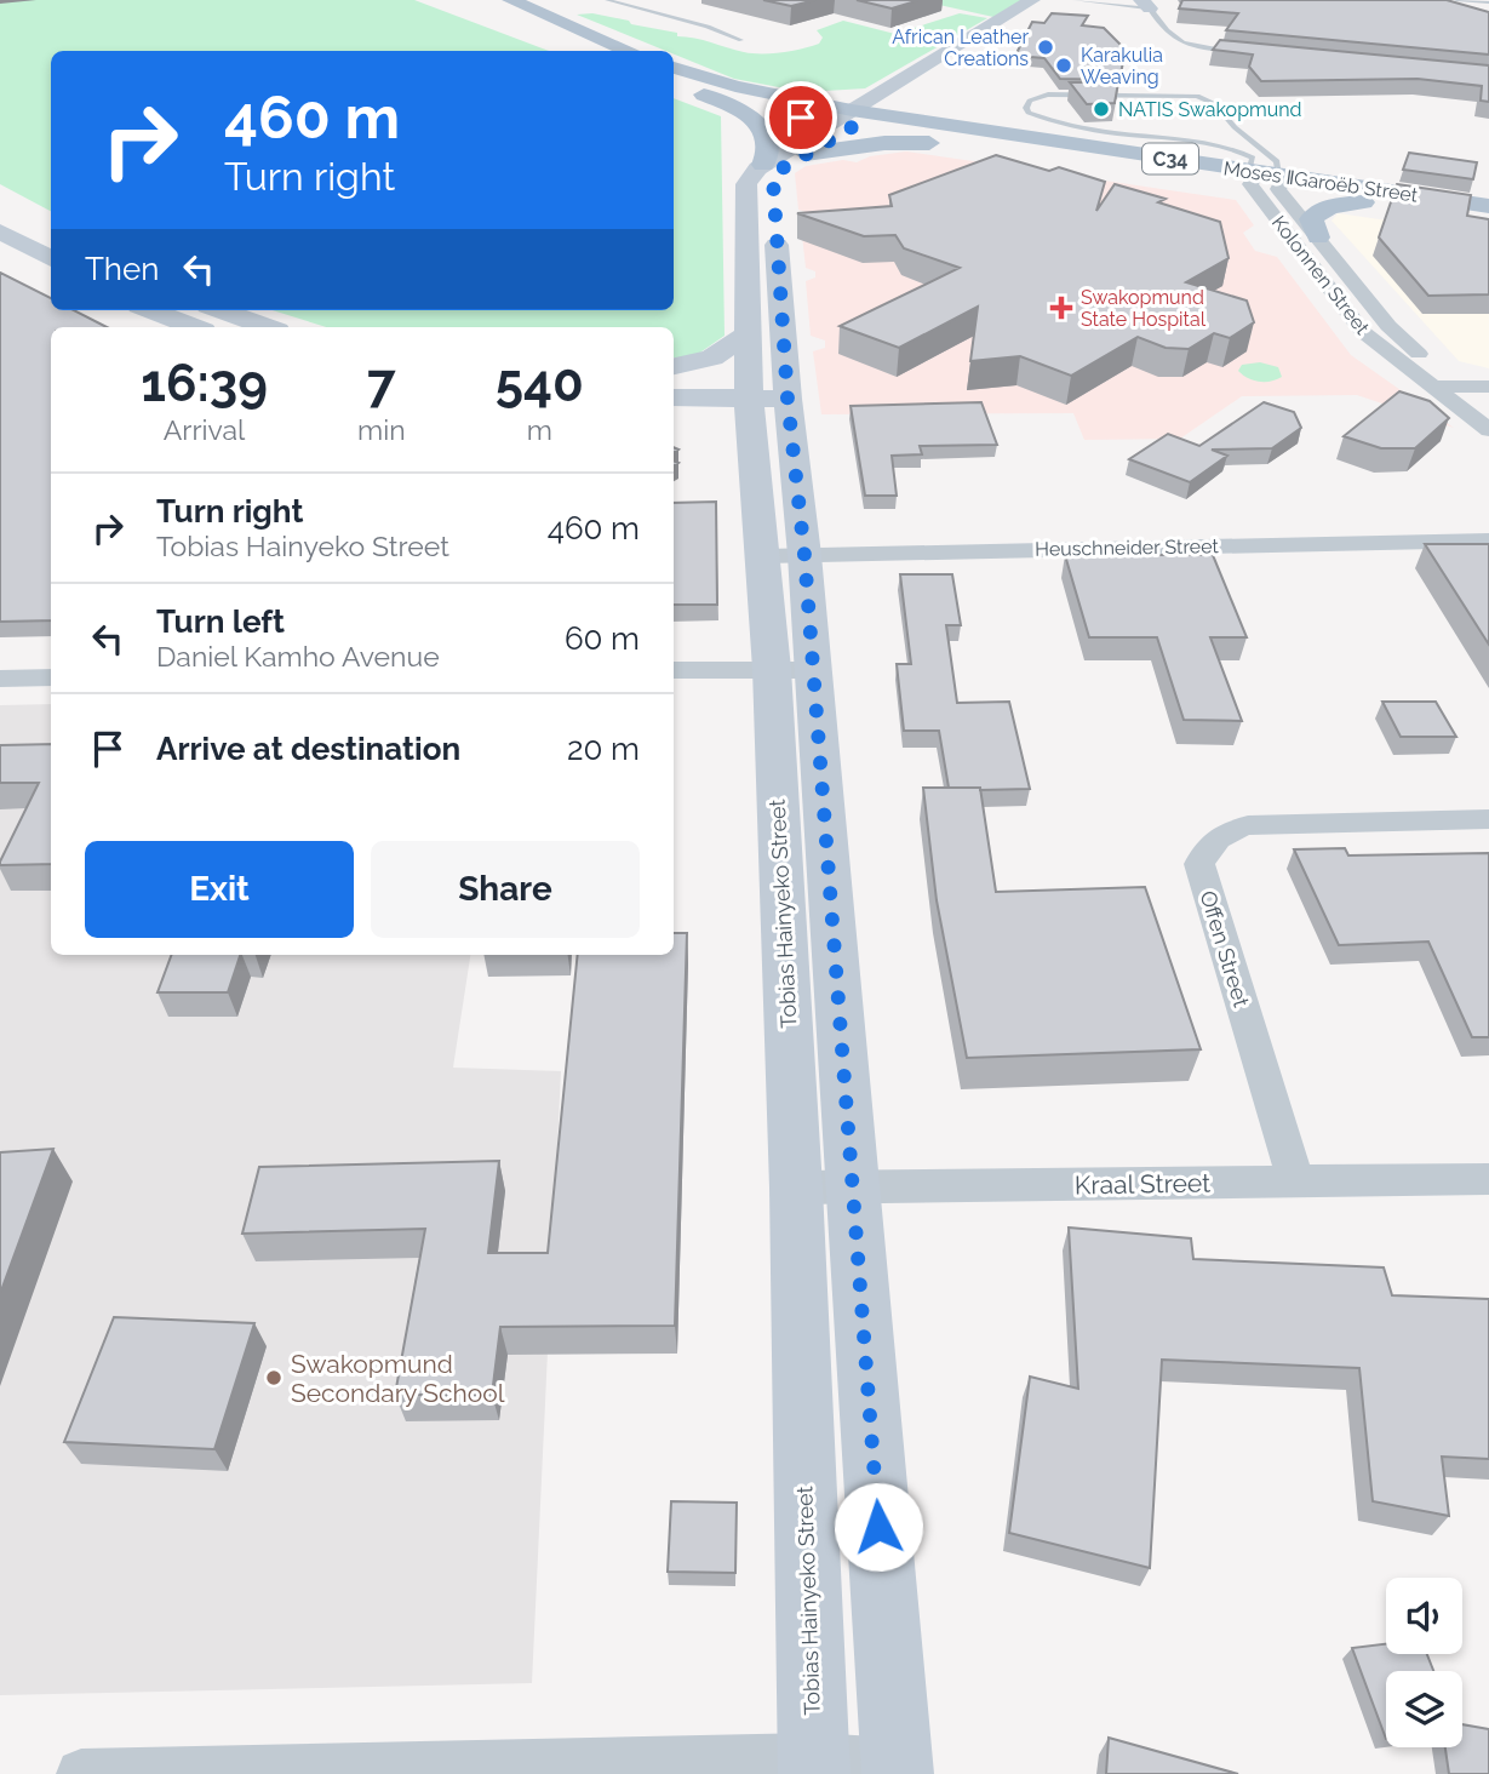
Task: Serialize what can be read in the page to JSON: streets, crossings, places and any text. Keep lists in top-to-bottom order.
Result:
{
  "streets": {
    "main road": ["C34", "Moses ǁGaroëb Street"],
    "street": [
      "Kolonnen Street",
      "Heuschneider Street",
      "Tobias Hainyeko Street",
      "Offen Street",
      "Kraal Street"
    ]
  },
  "crossings": [
    ["C34", "Moses ǁGaroëb Street"],
    ["C34", "Tobias Hainyeko Street"],
    ["Moses ǁGaroëb Street", "Kolonnen Street"],
    ["Moses ǁGaroëb Street", "Tobias Hainyeko Street"],
    ["Heuschneider Street", "Tobias Hainyeko Street"],
    ["Tobias Hainyeko Street", "Kraal Street"],
    ["Offen Street", "Kraal Street"]
  ],
  "places": {
    "other": [
      "African Leather Creations",
      "Karakulia Weaving",
      "NATIS Swakopmund",
      "Swakopmund Secondary School"
    ],
    "health": ["Swakopmund State Hospital"]
  },
  "page": {
    "turn": ["460 m", "Turn right"],
    "then": "Then",
    "eta": [
      "16:39",
      "Arrival",
      "7",
      "min",
      "540",
      "m"
    ],
    "list": [
      {
        "name": "Turn right",
        "note": "Tobias Hainyeko Street",
        "value": "460 m"
      },
      {
        "name": "Turn left",
        "note": "Daniel Kamho Avenue",
        "value": "60 m"
      },
      {
        "name": "Arrive at destination",
        "value": "20 m"
      }
    ],
    "buttons": ["Exit", "Share"]
  }
}
